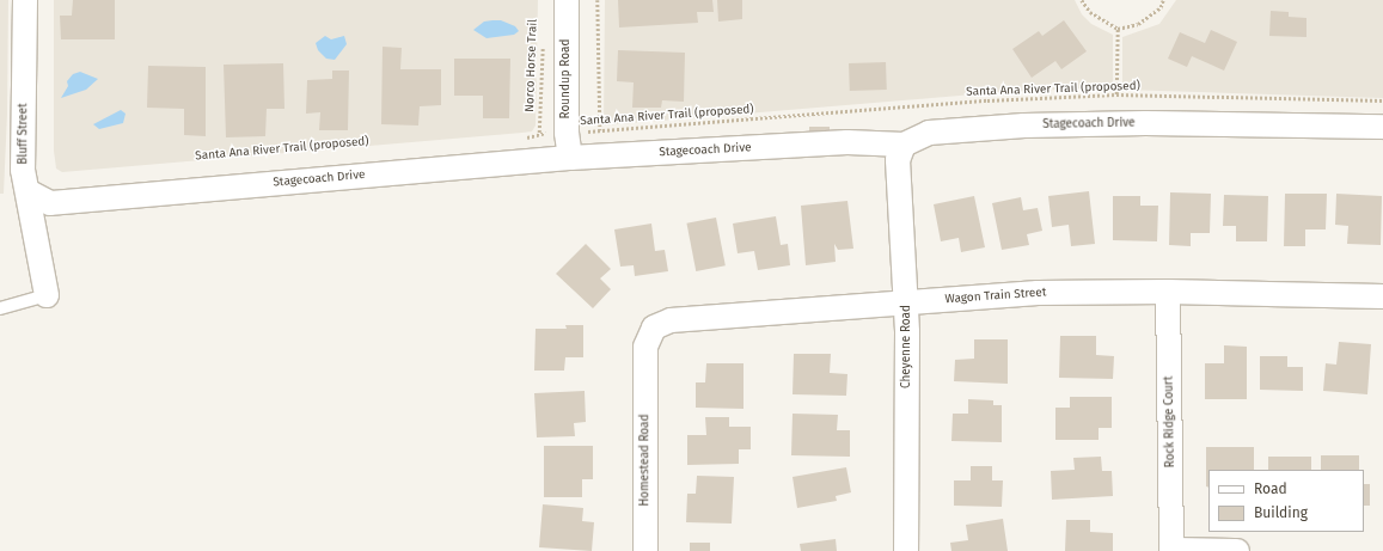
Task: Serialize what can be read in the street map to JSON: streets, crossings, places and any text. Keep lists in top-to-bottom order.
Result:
{
  "streets": {
    "street": [
      "Roundup Road",
      "Stagecoach Drive",
      "Bluff Street",
      "Wagon Train Street",
      "Cheyenne Road",
      "Rock Ridge Court",
      "Homestead Road"
    ],
    "path": ["Norco Horse Trail", "Santa Ana River Trail (proposed)"]
  },
  "crossings": [
    ["Norco Horse Trail", "Santa Ana River Trail (proposed)"],
    ["Roundup Road", "Santa Ana River Trail (proposed)"],
    ["Roundup Road", "Stagecoach Drive"],
    ["Stagecoach Drive", "Bluff Street"],
    ["Stagecoach Drive", "Cheyenne Road"],
    ["Wagon Train Street", "Cheyenne Road"],
    ["Wagon Train Street", "Rock Ridge Court"],
    ["Wagon Train Street", "Homestead Road"]
  ],
  "legend": ["Road", "Building"]
}
